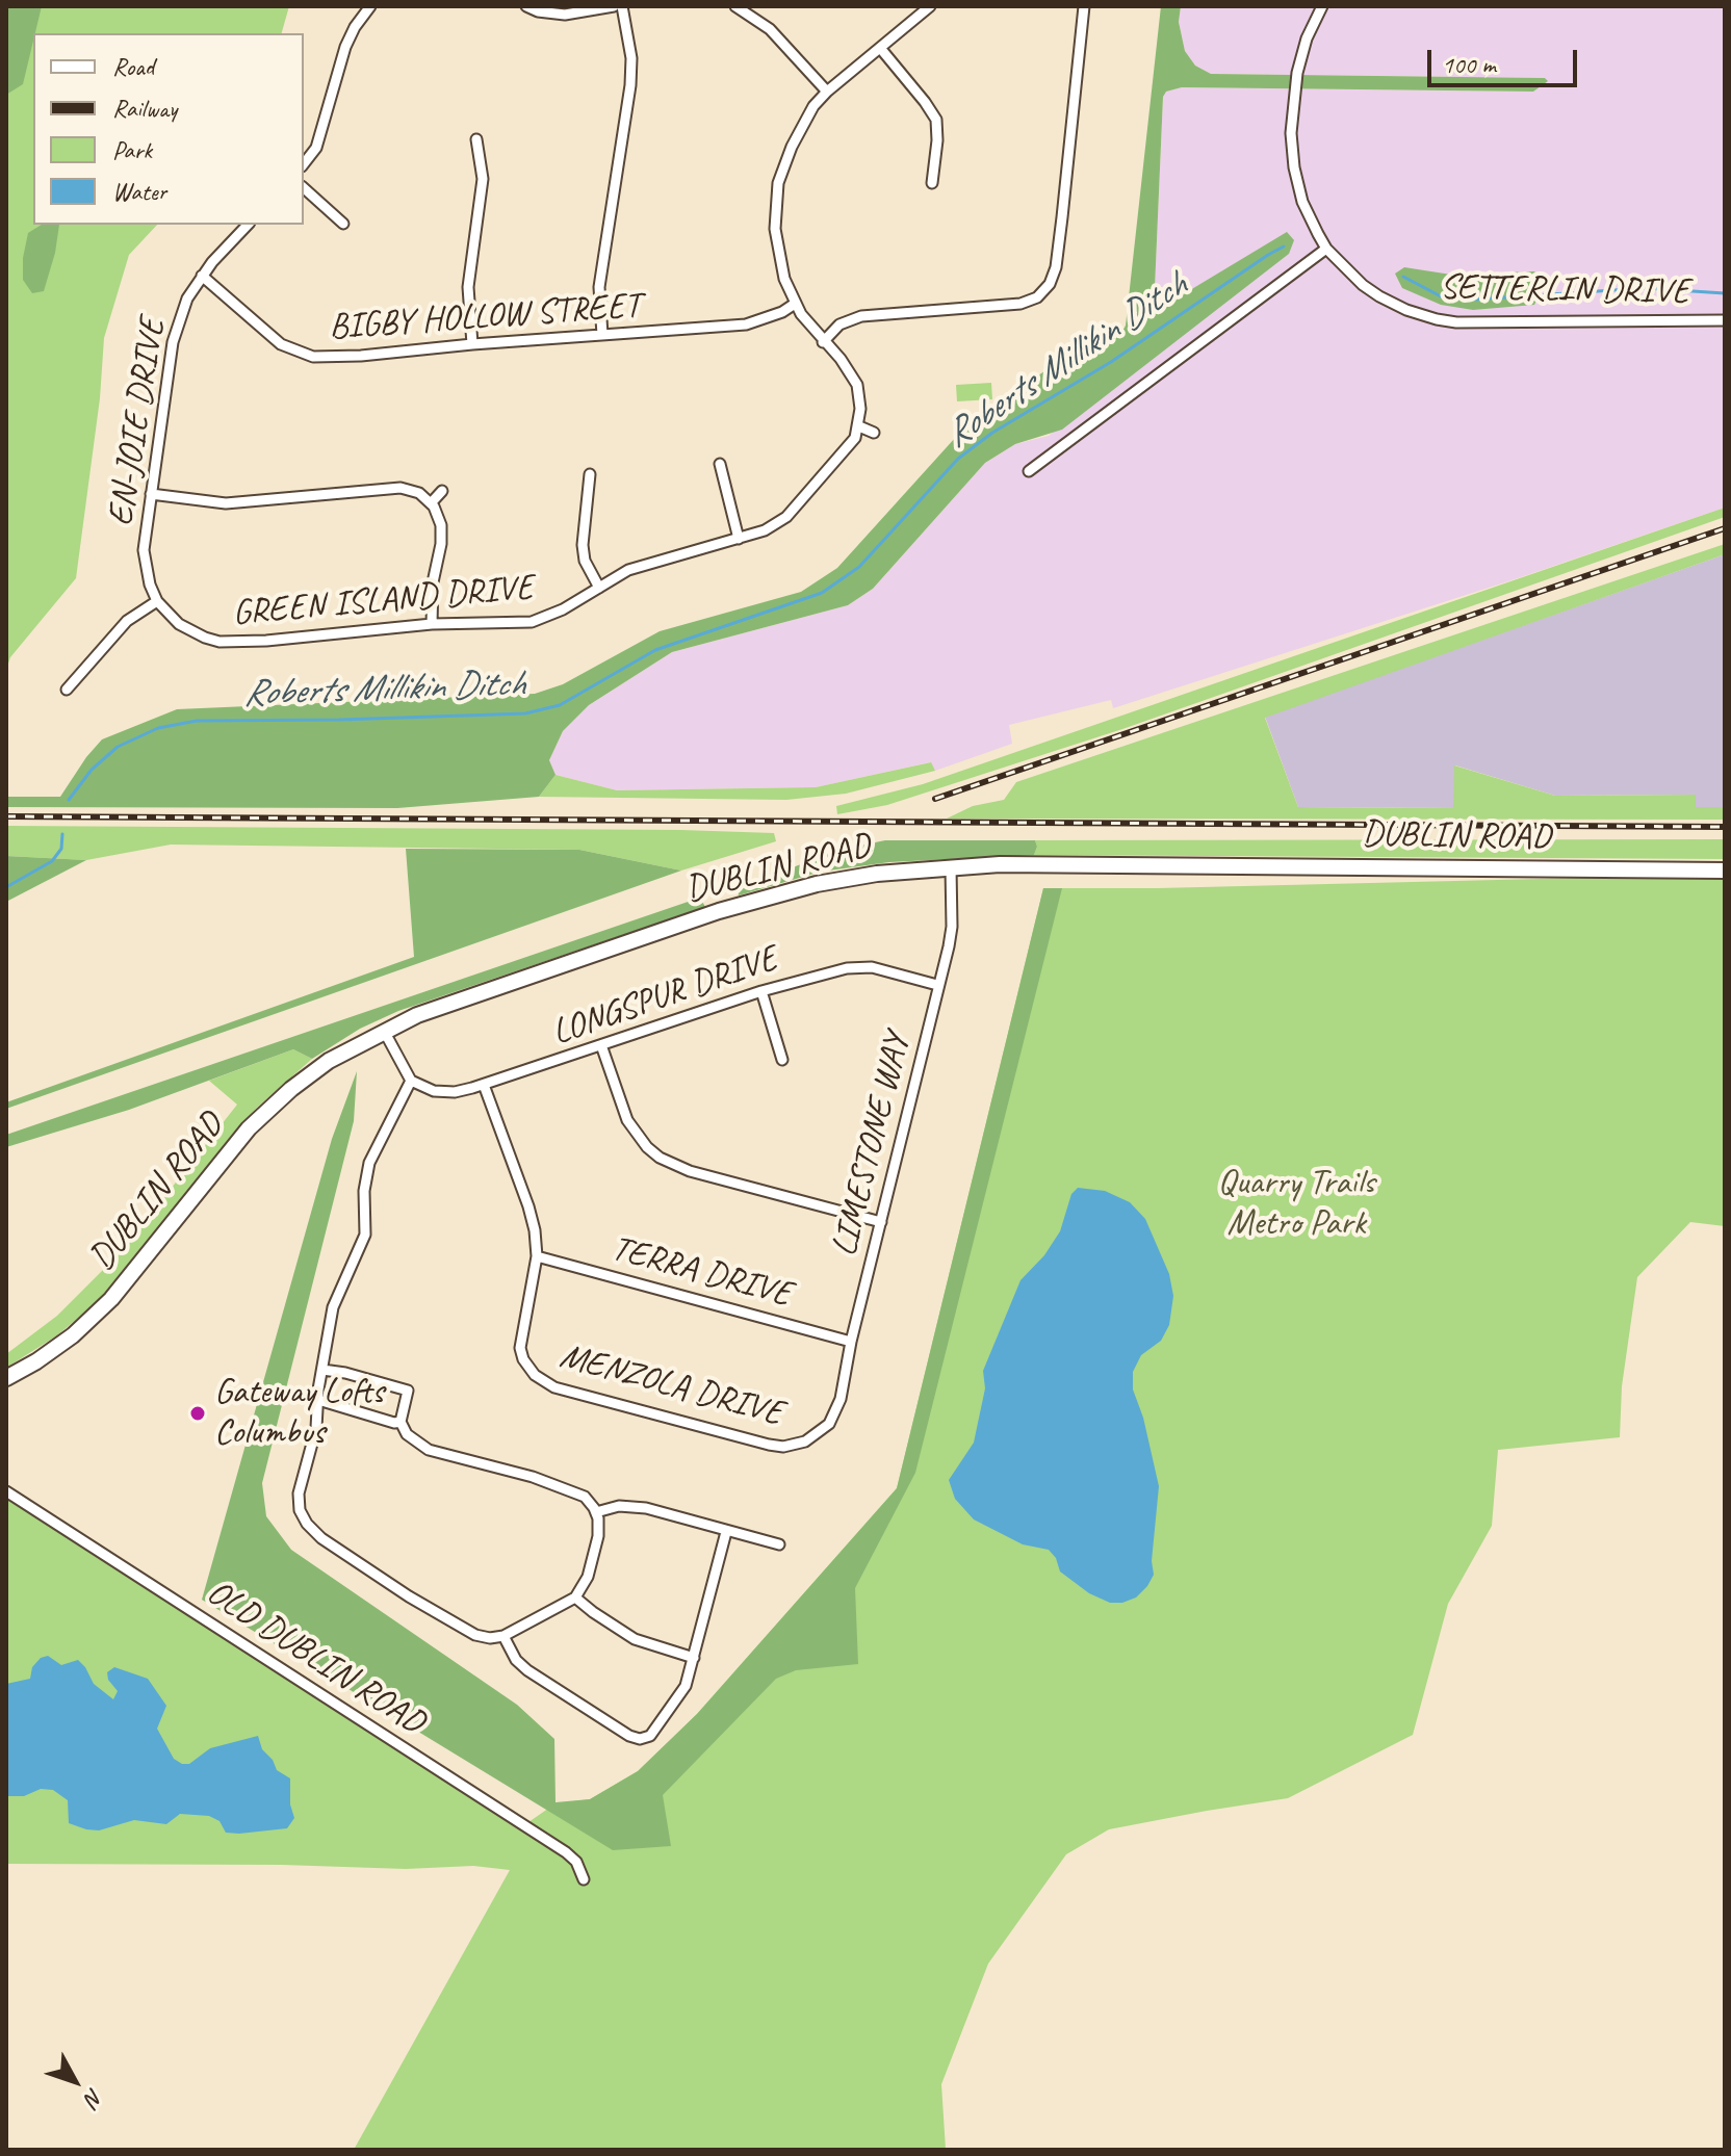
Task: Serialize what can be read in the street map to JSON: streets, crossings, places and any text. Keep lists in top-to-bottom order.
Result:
{
  "streets": {
    "main road": ["DUBLIN ROAD"],
    "street": [
      "SETTERLIN DRIVE",
      "BIGBY HOLLOW STREET",
      "EN-JOIE DRIVE",
      "GREEN ISLAND DRIVE",
      "LONGSPUR DRIVE",
      "LIMESTONE WAY",
      "TERRA DRIVE",
      "MENZOLA DRIVE",
      "OLD DUBLIN ROAD"
    ]
  },
  "crossings": [
    ["BIGBY HOLLOW STREET", "EN-JOIE DRIVE"],
    ["EN-JOIE DRIVE", "GREEN ISLAND DRIVE"],
    ["DUBLIN ROAD", "LIMESTONE WAY"],
    ["LONGSPUR DRIVE", "LIMESTONE WAY"],
    ["LIMESTONE WAY", "TERRA DRIVE"],
    ["LIMESTONE WAY", "MENZOLA DRIVE"],
    ["TERRA DRIVE", "MENZOLA DRIVE"]
  ],
  "water": ["Roberts Millikin Ditch"],
  "parks": ["Quarry Trails Metro Park"],
  "places": ["Gateway Lofts Columbus"],
  "legend": [
    "Road",
    "Railway",
    "Park",
    "Water"
  ],
  "scale_bar": "100 m",
  "north": "bottom right"
}
